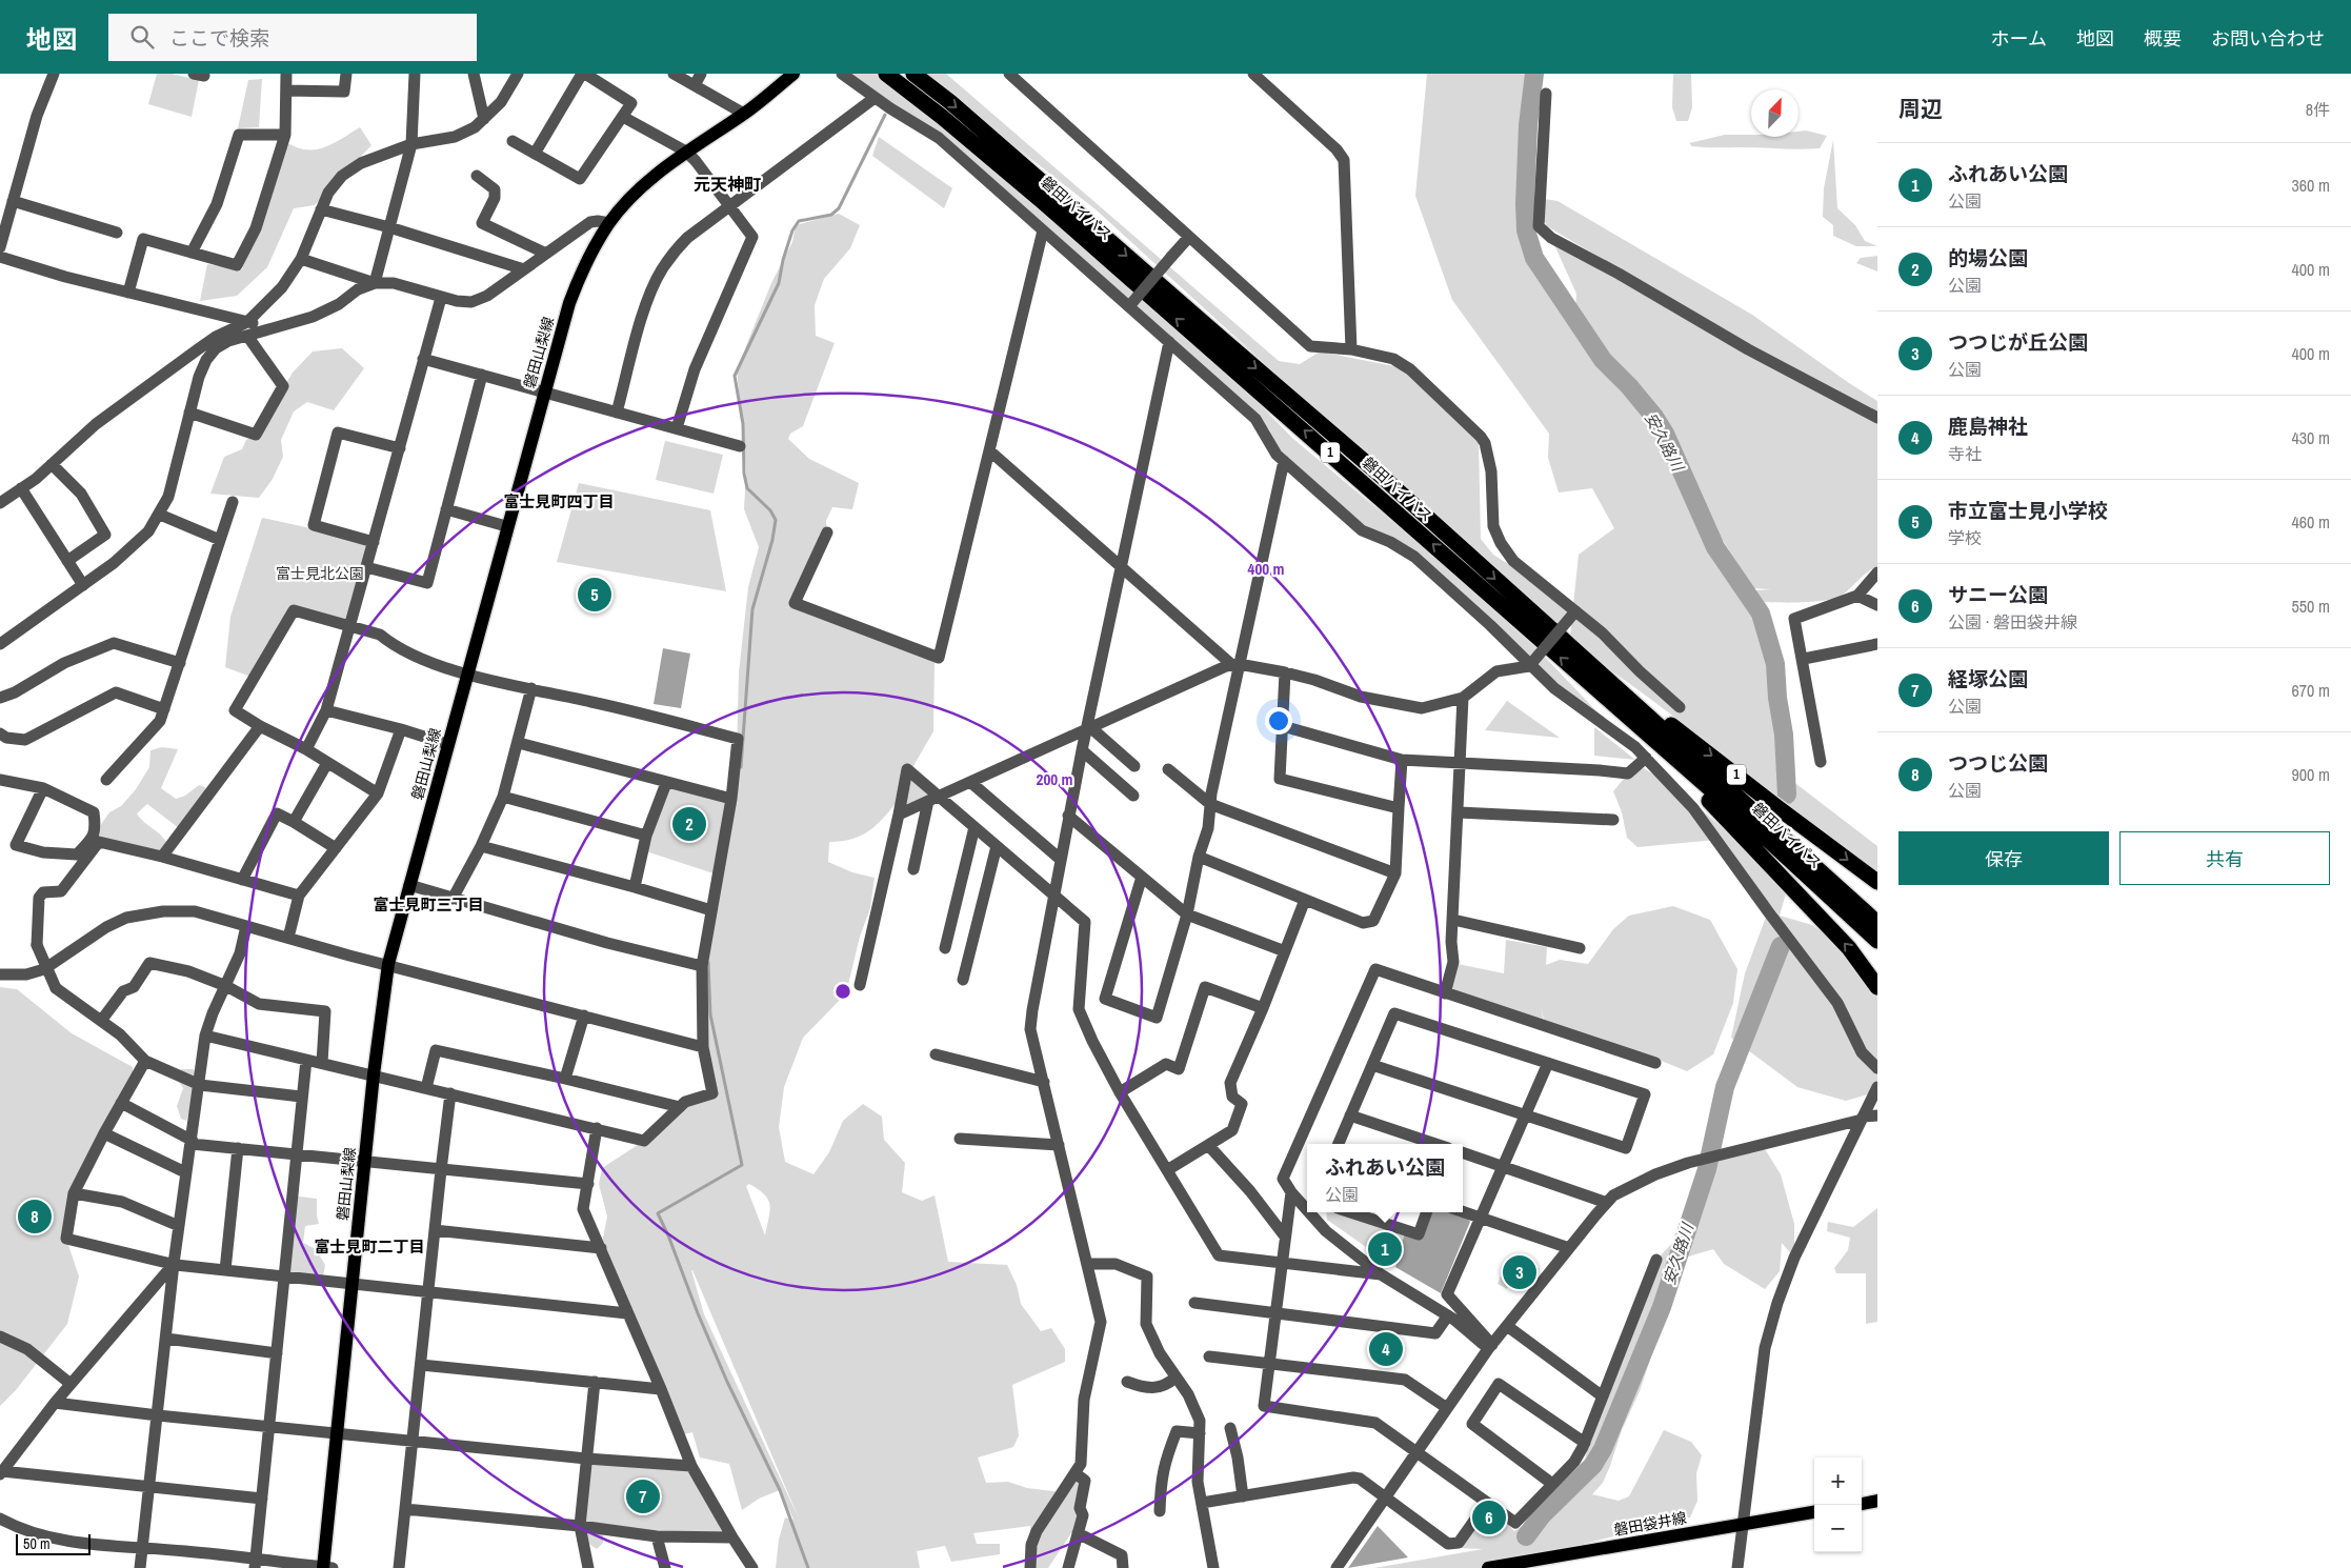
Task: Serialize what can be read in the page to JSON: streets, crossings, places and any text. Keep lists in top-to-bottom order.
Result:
{
  "streets": {
    "highway": ["磐田バイパス", "1"],
    "main road": ["磐田山梨線", "磐田袋井線"]
  },
  "crossings": [
    ["磐田バイパス", "1"]
  ],
  "districts": [
    "元天神町",
    "富士見町四丁目",
    "富士見町三丁目",
    "富士見町二丁目"
  ],
  "water": ["安久路川"],
  "parks": ["富士見北公園"],
  "scale_bar": "50 m",
  "north": "top right",
  "page": {
    "header": "地図",
    "search": "ここで検索",
    "nav": [
      "ホーム",
      "地図",
      "概要",
      "お問い合わせ"
    ],
    "heading": ["周辺", "8件"],
    "list": [
      {
        "mark": "1",
        "name": "ふれあい公園",
        "note": "公園",
        "value": "360 m"
      },
      {
        "mark": "2",
        "name": "的場公園",
        "note": "公園",
        "value": "400 m"
      },
      {
        "mark": "3",
        "name": "つつじが丘公園",
        "note": "公園",
        "value": "400 m"
      },
      {
        "mark": "4",
        "name": "鹿島神社",
        "note": "寺社",
        "value": "430 m"
      },
      {
        "mark": "5",
        "name": "市立富士見小学校",
        "note": "学校",
        "value": "460 m"
      },
      {
        "mark": "6",
        "name": "サニー公園",
        "note": "公園 · 磐田袋井線",
        "value": "550 m"
      },
      {
        "mark": "7",
        "name": "経塚公園",
        "note": "公園",
        "value": "670 m"
      },
      {
        "mark": "8",
        "name": "つつじ公園",
        "note": "公園",
        "value": "900 m"
      }
    ],
    "pins": [
      "5",
      "2",
      "8",
      "1",
      "3",
      "4",
      "7",
      "6"
    ],
    "buttons": ["保存", "共有"],
    "popup": ["ふれあい公園", "公園"],
    "map_buttons": ["+", "−"],
    "scale": "50 m"
  },
  "rings": ["400 m", "200 m"]
}
